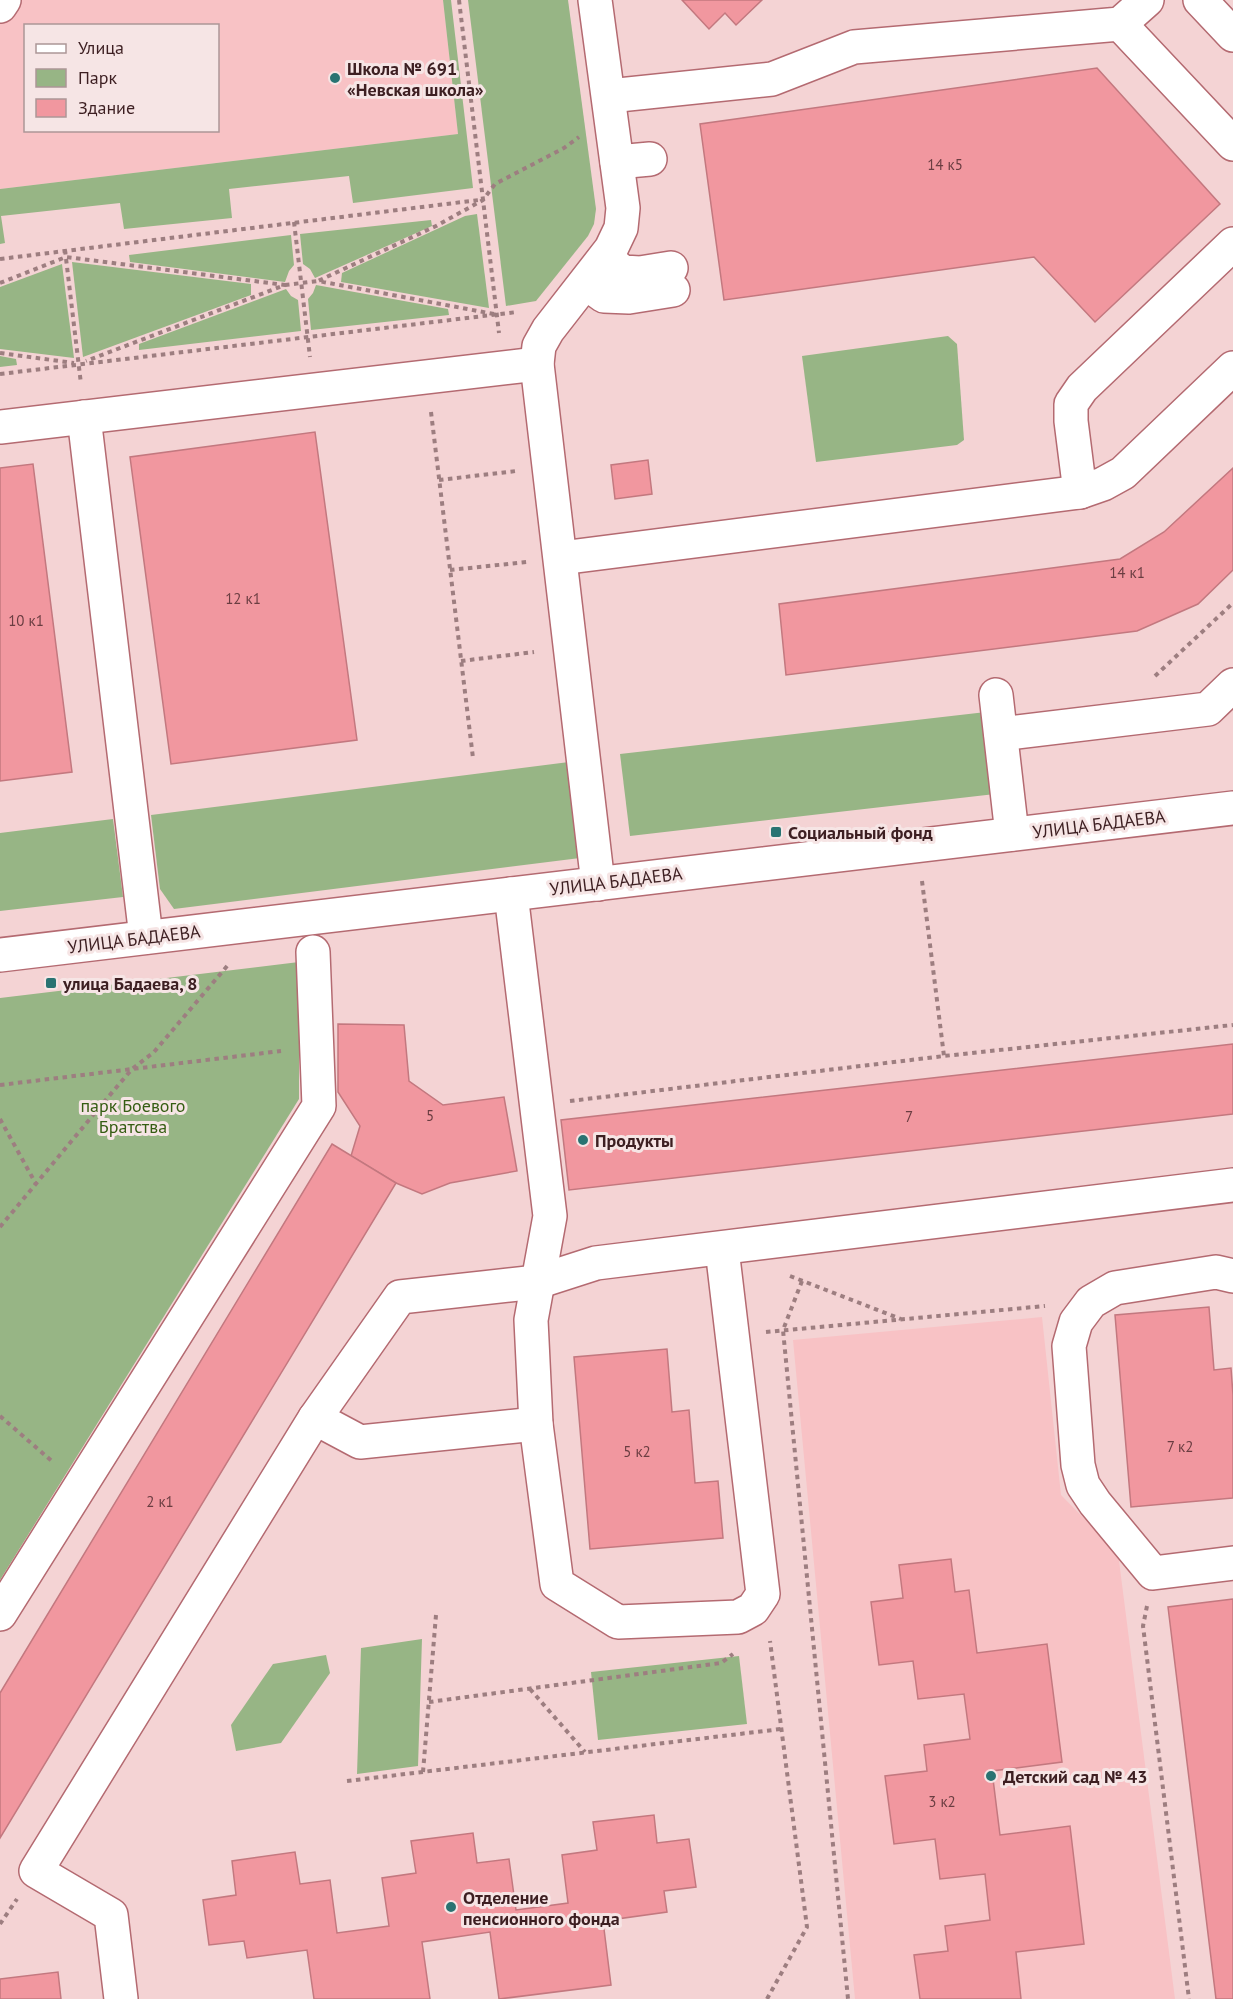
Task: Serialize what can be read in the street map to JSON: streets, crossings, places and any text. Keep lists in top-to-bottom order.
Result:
{
  "streets": {
    "street": ["УЛИЦА БАДАЕВА"]
  },
  "parks": ["парк Боевого Братства"],
  "places": {
    "other": [
      "Школа № 691 «Невская школа»",
      "Продукты",
      "Детский сад № 43",
      "Отделение пенсионного фонда"
    ],
    "transit": ["Социальный фонд", "улица Бадаева, 8"]
  },
  "house_numbers": [
    "14 к5",
    "14 к1",
    "12 к1",
    "10 к1",
    "5",
    "7",
    "7 к2",
    "5 к2",
    "2 к1",
    "3 к2"
  ],
  "legend": ["Улица", "Парк", "Здание"]
}
